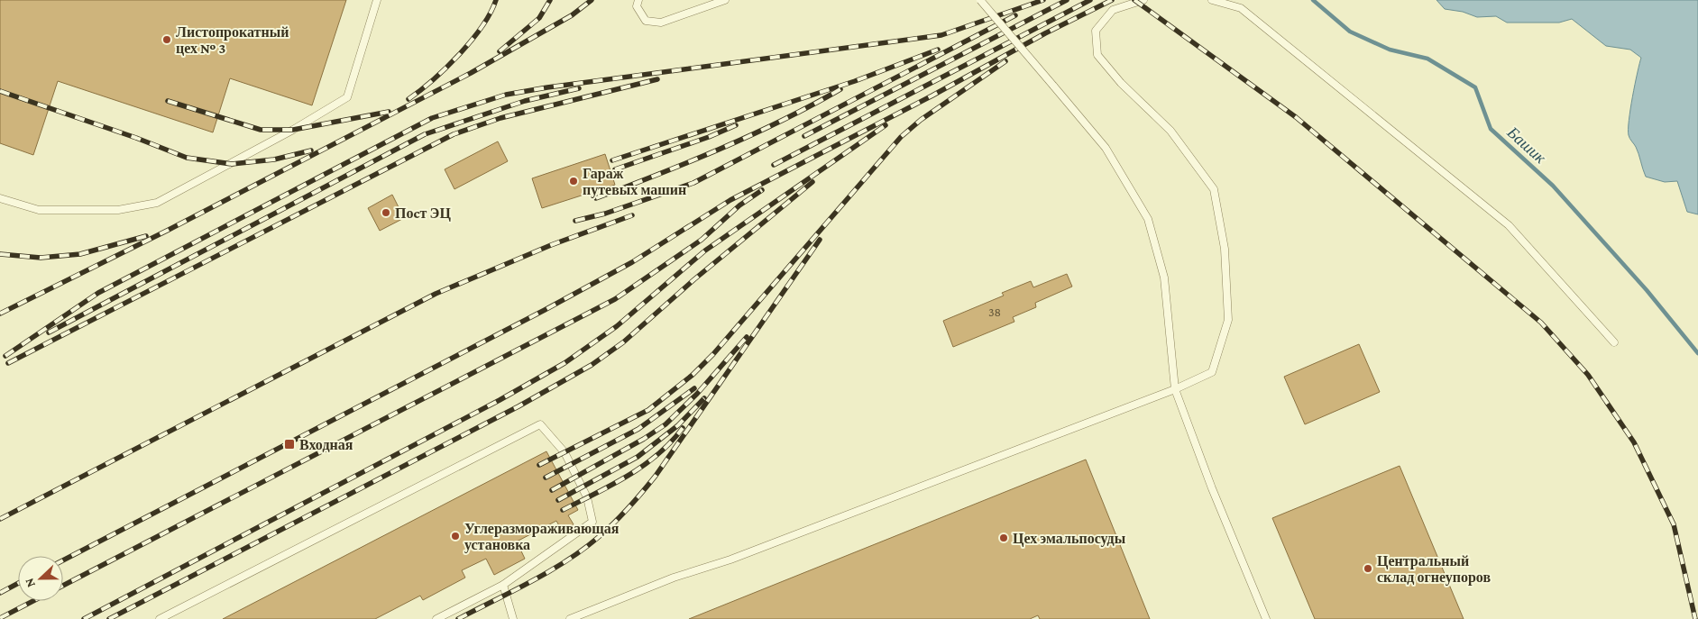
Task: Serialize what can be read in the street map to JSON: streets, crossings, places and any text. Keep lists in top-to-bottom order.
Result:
{
  "water": ["Башик"],
  "places": {
    "other": [
      "Листопрокатный цех № 3",
      "Гараж путевых машин",
      "Поcт ЭЦ",
      "Углеразмораживающая установка",
      "Цех эмальпосуды",
      "Центральный склад огнеупоров"
    ],
    "transit": ["Входная"]
  },
  "house_numbers": ["38"],
  "north": "left"
}
